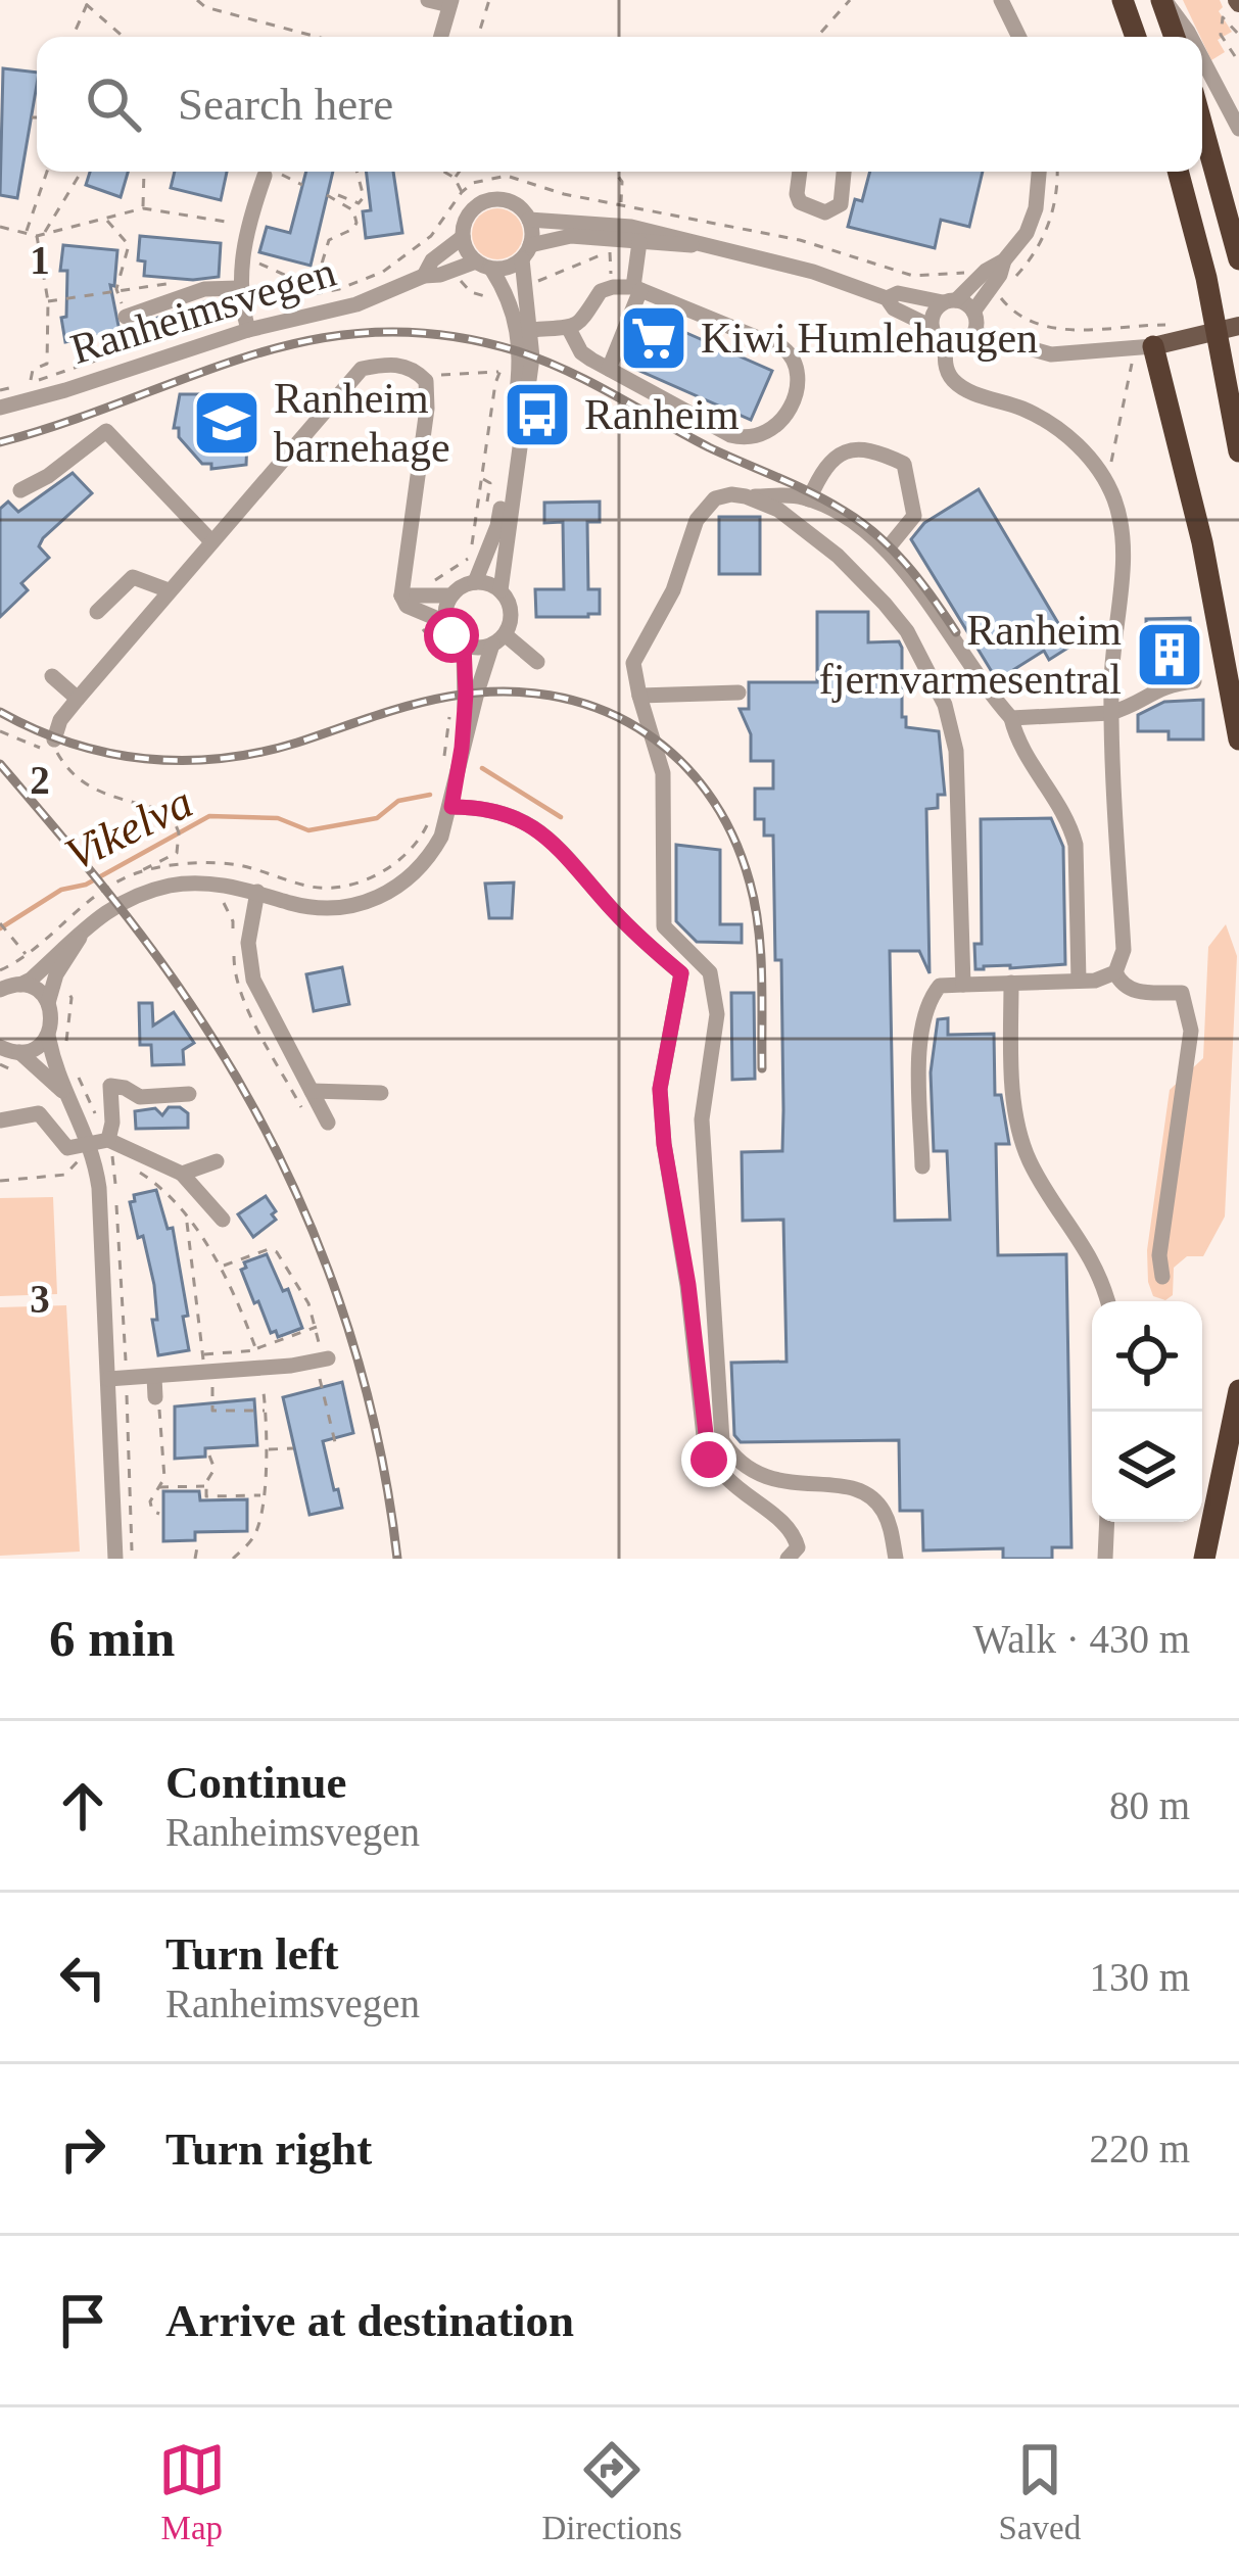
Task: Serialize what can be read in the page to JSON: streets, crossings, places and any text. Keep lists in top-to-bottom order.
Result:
{
  "streets": {
    "street": ["Ranheimsvegen"]
  },
  "water": ["Vikelva"],
  "places": {
    "supermarket": ["Kiwi Humlehaugen"],
    "bus stop": ["Ranheim"],
    "school or university": ["Ranheim barnehage"],
    "building": ["Ranheim fjernvarmesentral"]
  },
  "page": {
    "search": "Search here",
    "heading": ["6 min", "Walk · 430 m"],
    "list": [
      ["Continue", "Ranheimsvegen", "80 m"],
      ["Turn left", "Ranheimsvegen", "130 m"],
      ["Turn right", "220 m"],
      "Arrive at destination"
    ],
    "nav": ["Map", "Directions", "Saved"]
  },
  "grid": {
    "rows": ["1", "2", "3"]
  }
}
